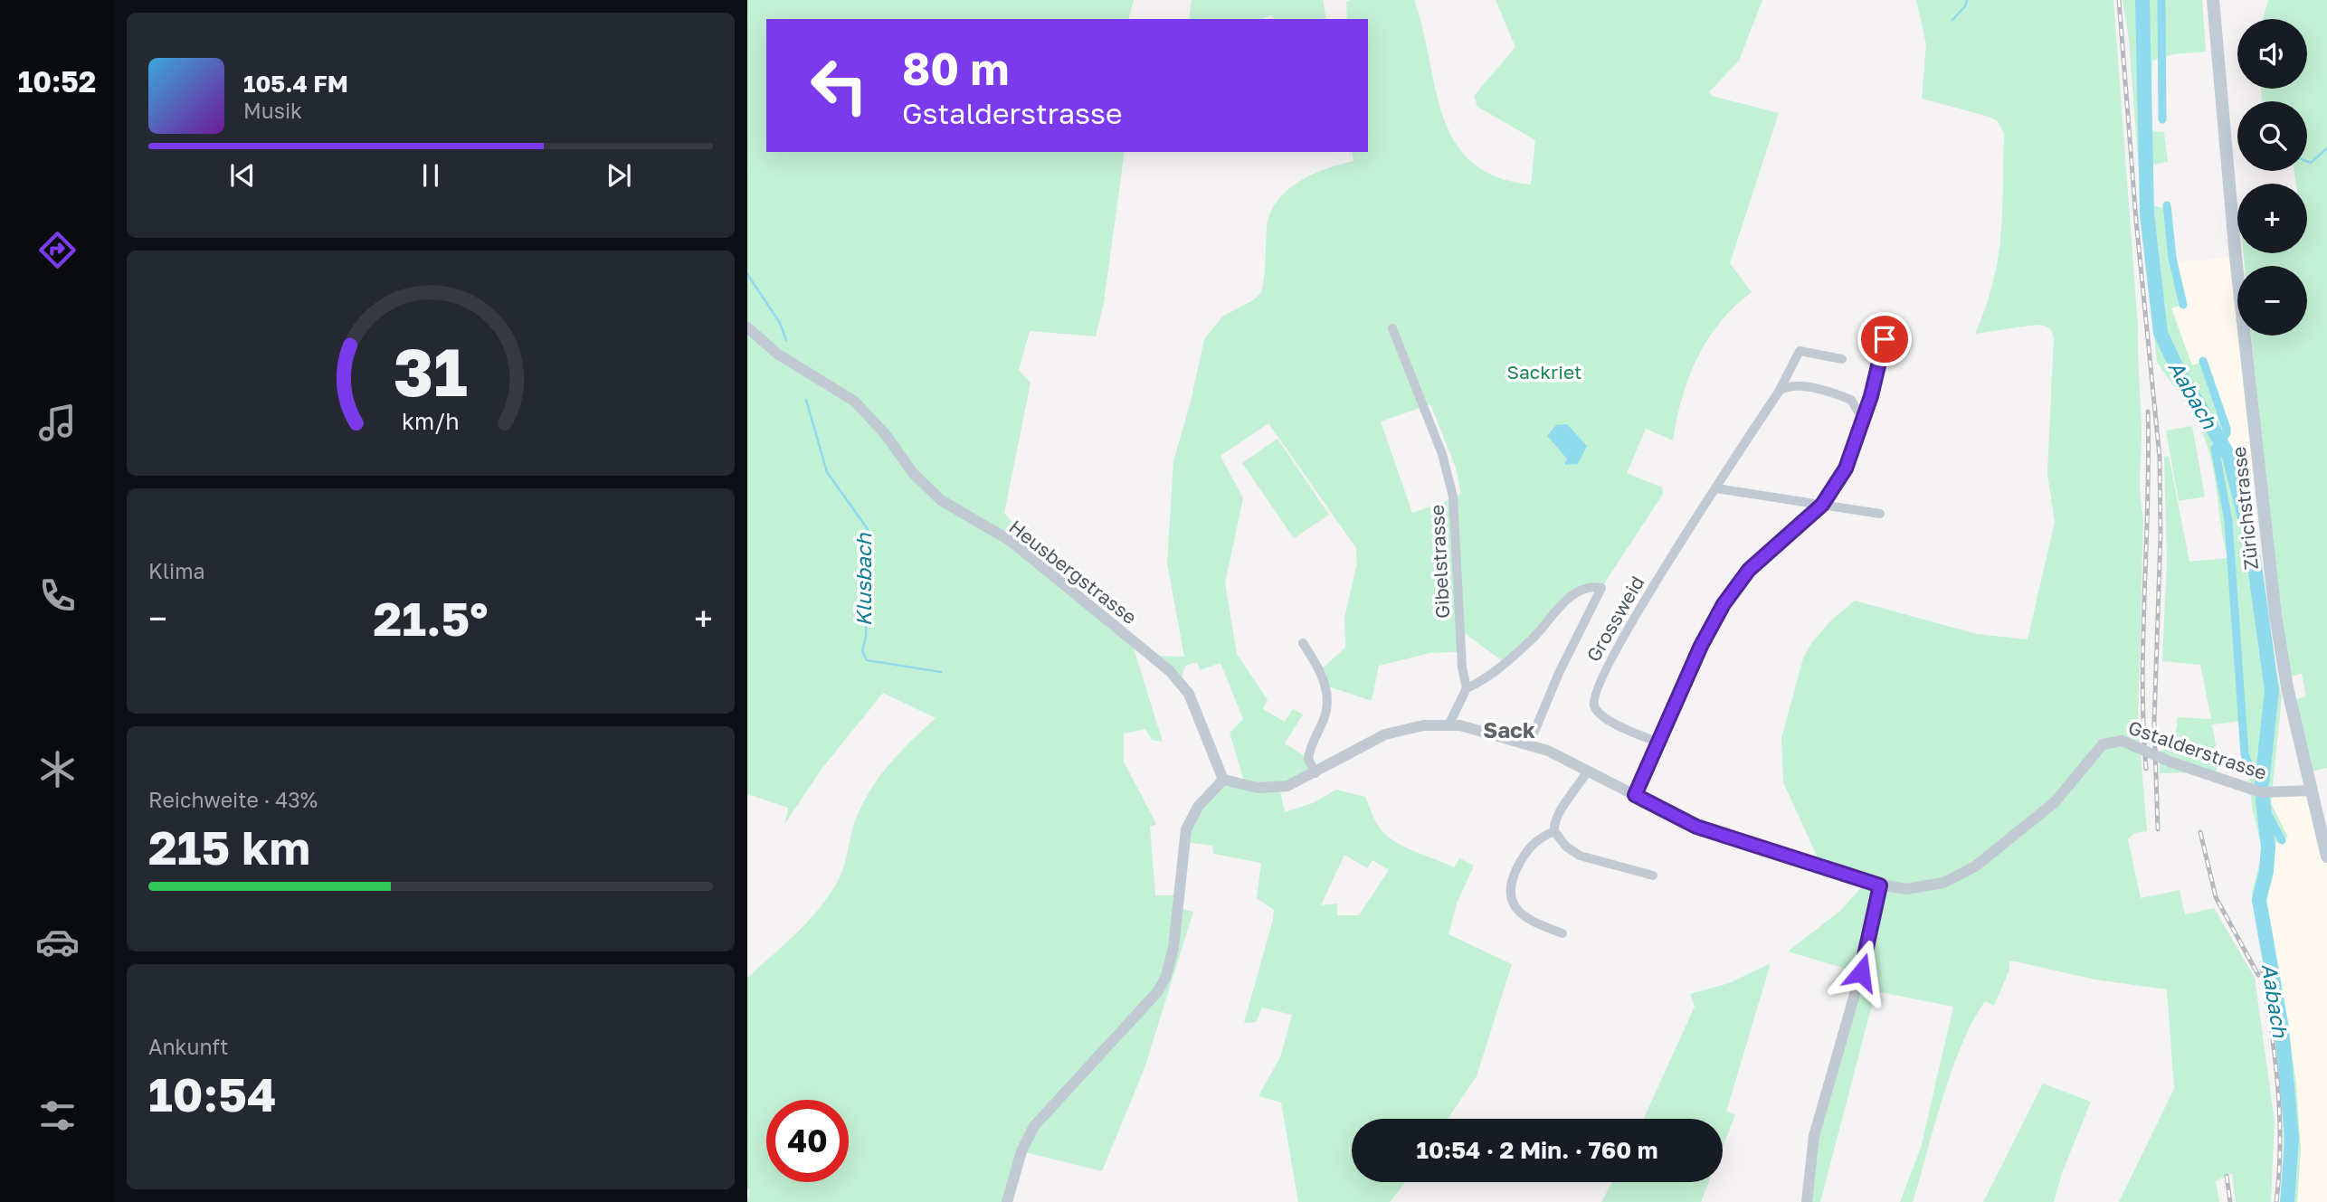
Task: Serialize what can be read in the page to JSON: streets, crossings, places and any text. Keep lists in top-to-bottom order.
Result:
{
  "streets": {
    "main road": ["Zürichstrasse"],
    "street": [
      "Gibelstrasse",
      "Heusbergstrasse",
      "Grossweid",
      "Gstalderstrasse"
    ]
  },
  "crossings": [
    ["Zürichstrasse", "Gstalderstrasse"],
    ["Heusbergstrasse", "Gstalderstrasse"]
  ],
  "districts": ["Sack"],
  "water": ["Aabach", "Klusbach"],
  "parks": ["Sackriet"],
  "page": {
    "tabs": "10:52",
    "map_buttons": ["+", "−"],
    "turn": ["80 m", "Gstalderstrasse"],
    "song": ["105.4 FM", "Musik"],
    "tile": [
      "Klima",
      ["Reichweite · 43%", "215 km"],
      ["Ankunft", "10:54"]
    ],
    "heat": ["−", "21.5°", "+"],
    "limit": "40",
    "trip": "10:54 · 2 Min. · 760 m",
    "gauge": ["31", "km/h"]
  }
}
